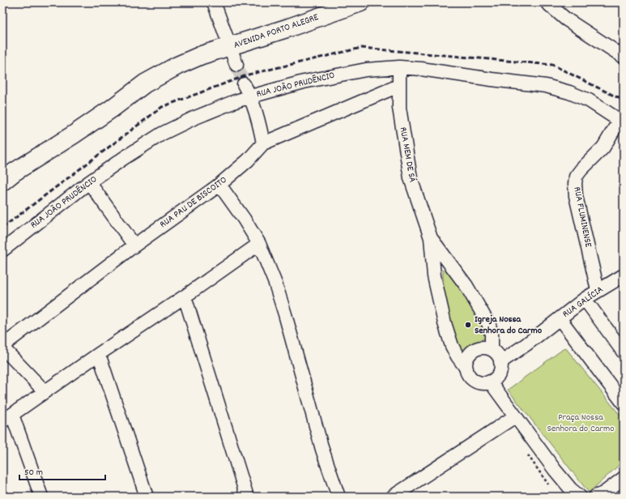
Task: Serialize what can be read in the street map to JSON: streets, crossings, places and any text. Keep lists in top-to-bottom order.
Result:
{
  "streets": {
    "main road": ["AVENIDA PORTO ALEGRE"],
    "street": [
      "RUA JOÃO PRUDÊNCIO",
      "RUA MEM DE SÁ",
      "RUA PAU DE BISCOITO",
      "RUA FLUMINENSE",
      "RUA GALÍCIA"
    ]
  },
  "crossings": [
    ["RUA JOÃO PRUDÊNCIO", "RUA MEM DE SÁ"],
    ["RUA JOÃO PRUDÊNCIO", "RUA FLUMINENSE"],
    ["RUA MEM DE SÁ", "RUA PAU DE BISCOITO"],
    ["RUA FLUMINENSE", "RUA GALÍCIA"]
  ],
  "parks": ["Praça Nossa Senhora do Carmo"],
  "places": ["Igreja Nossa Senhora do Carmo"],
  "scale_bar": "50 m"
}
